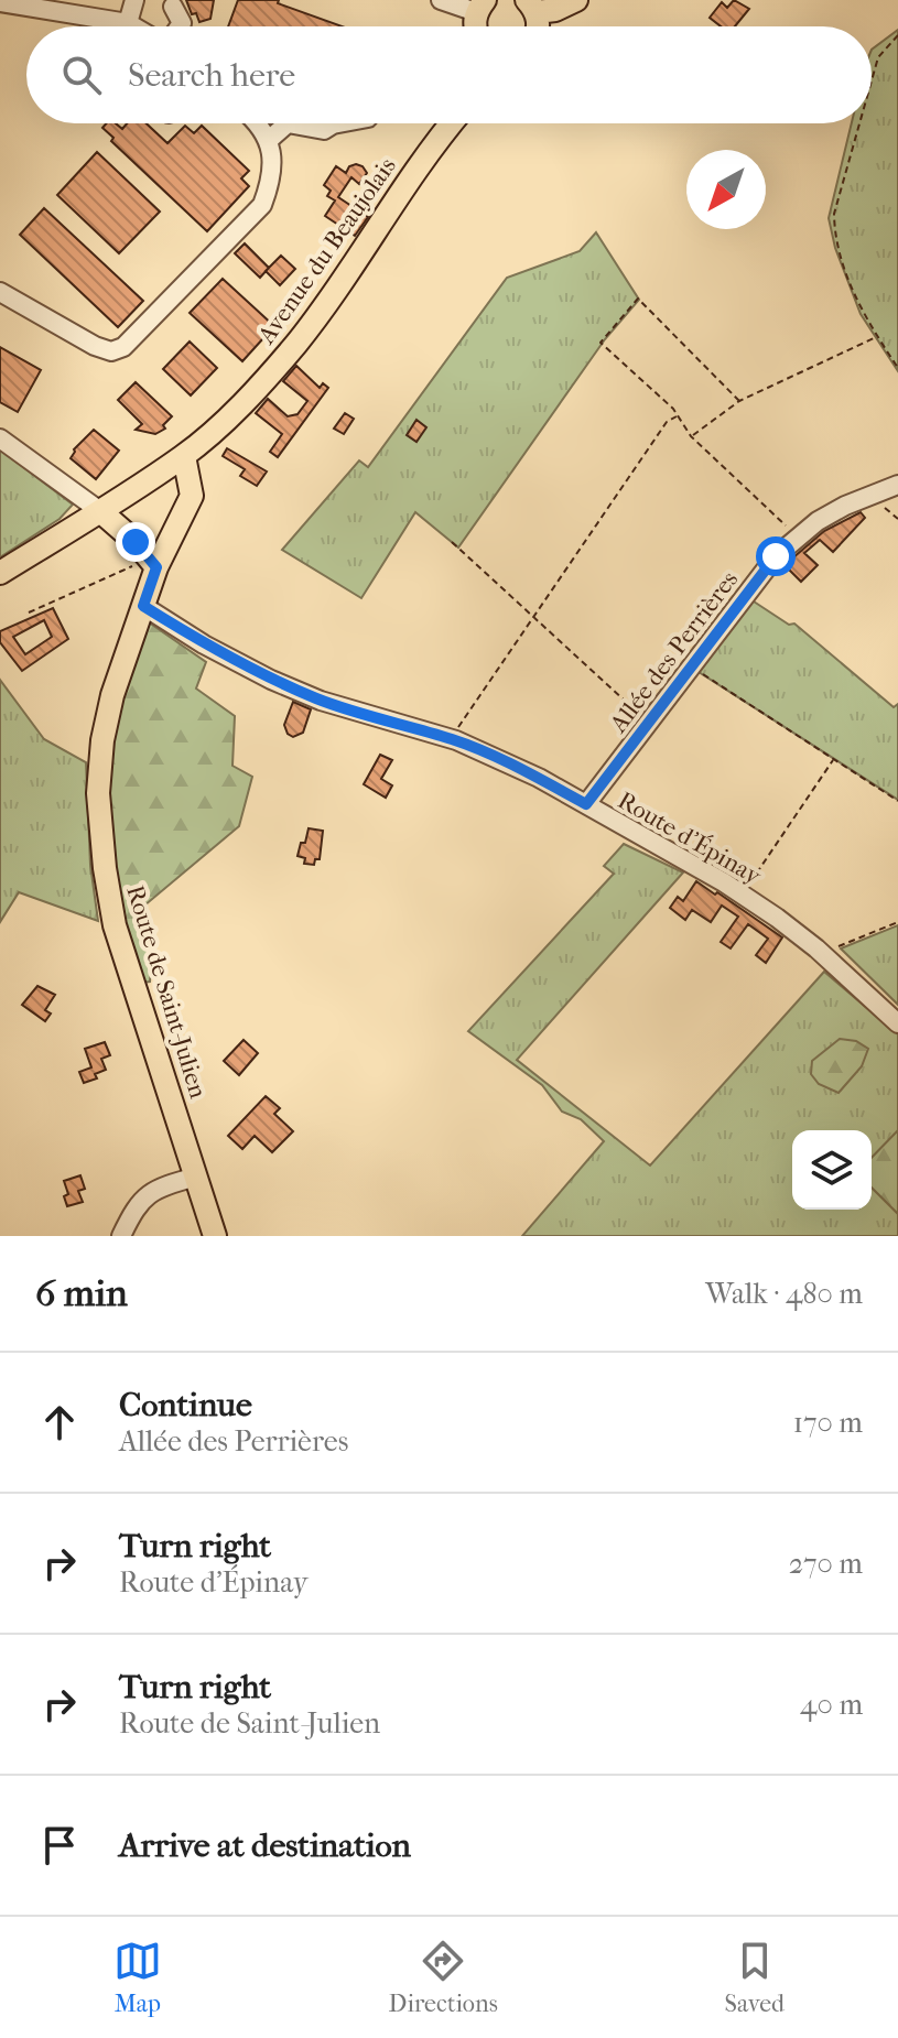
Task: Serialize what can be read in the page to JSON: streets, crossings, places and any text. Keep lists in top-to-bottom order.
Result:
{
  "streets": {
    "main road": ["Avenue du Beaujolais", "Route de Saint-Julien"],
    "street": ["Allée des Perrières", "Route d'Épinay"]
  },
  "crossings": [
    ["Avenue du Beaujolais", "Route de Saint-Julien"],
    ["Allée des Perrières", "Route d'Épinay"],
    ["Route d'Épinay", "Route de Saint-Julien"]
  ],
  "north": "bottom left",
  "page": {
    "search": "Search here",
    "heading": ["6 min", "Walk · 480 m"],
    "list": [
      ["Continue", "Allée des Perrières", "170 m"],
      ["Turn right", "Route d'Épinay", "270 m"],
      ["Turn right", "Route de Saint-Julien", "40 m"],
      "Arrive at destination"
    ],
    "nav": ["Map", "Directions", "Saved"]
  }
}
